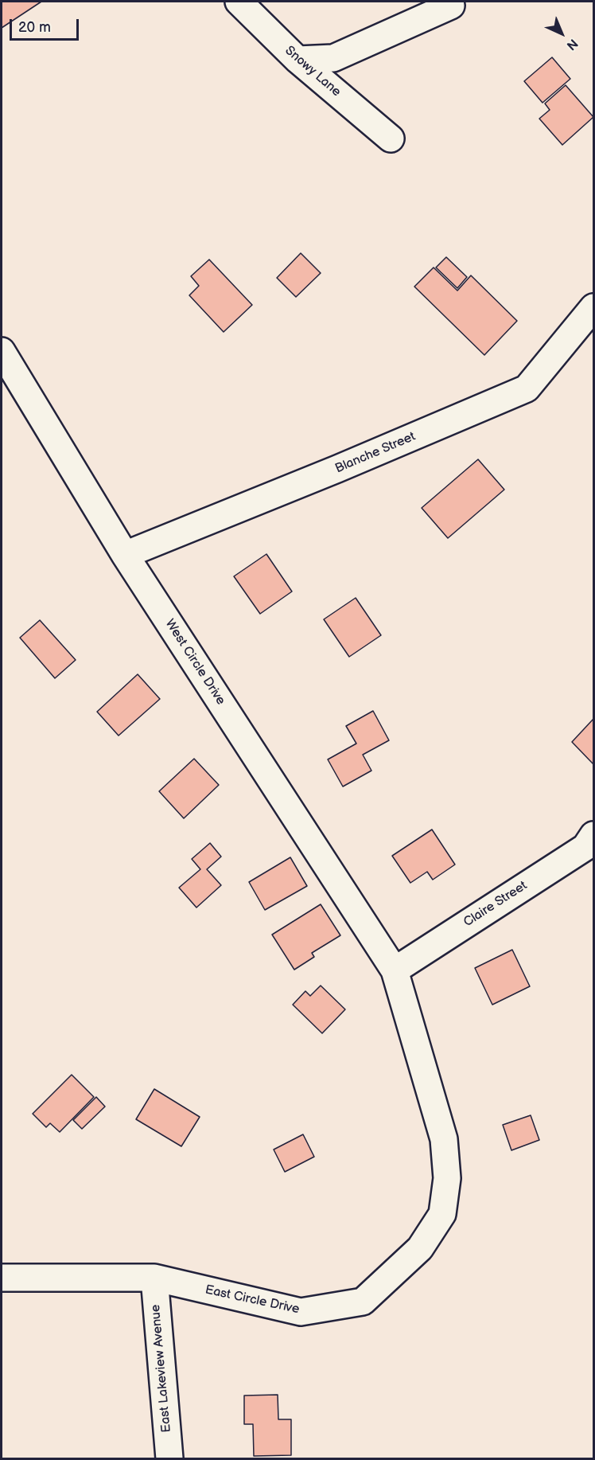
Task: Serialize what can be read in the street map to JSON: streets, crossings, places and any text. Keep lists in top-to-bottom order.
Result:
{
  "streets": {
    "street": [
      "Snowy Lane",
      "Blanche Street",
      "West Circle Drive",
      "Claire Street",
      "East Circle Drive",
      "East Lakeview Avenue"
    ]
  },
  "crossings": [
    ["Blanche Street", "West Circle Drive"],
    ["West Circle Drive", "Claire Street"],
    ["West Circle Drive", "East Circle Drive"],
    ["Claire Street", "East Circle Drive"],
    ["East Circle Drive", "East Lakeview Avenue"]
  ],
  "scale_bar": "20 m",
  "north": "bottom right"
}
